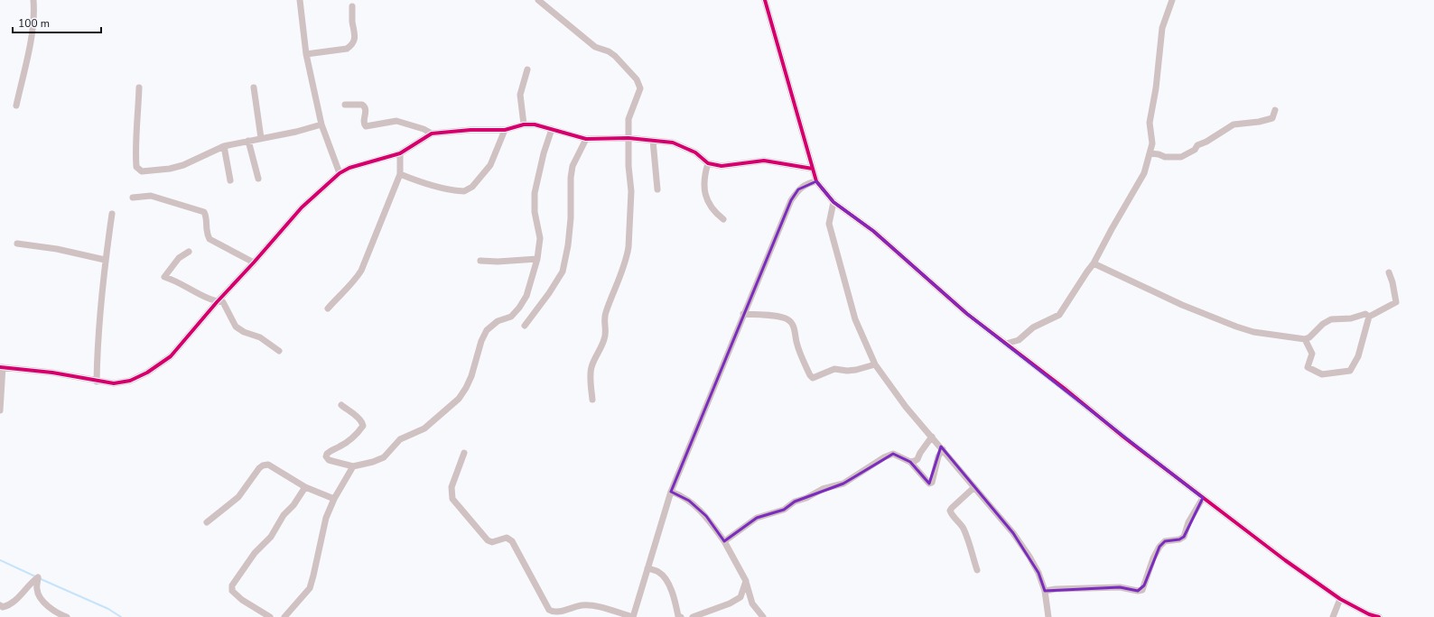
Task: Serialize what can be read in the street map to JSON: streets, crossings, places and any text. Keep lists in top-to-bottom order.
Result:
{
  "scale_bar": "100 m"
}
